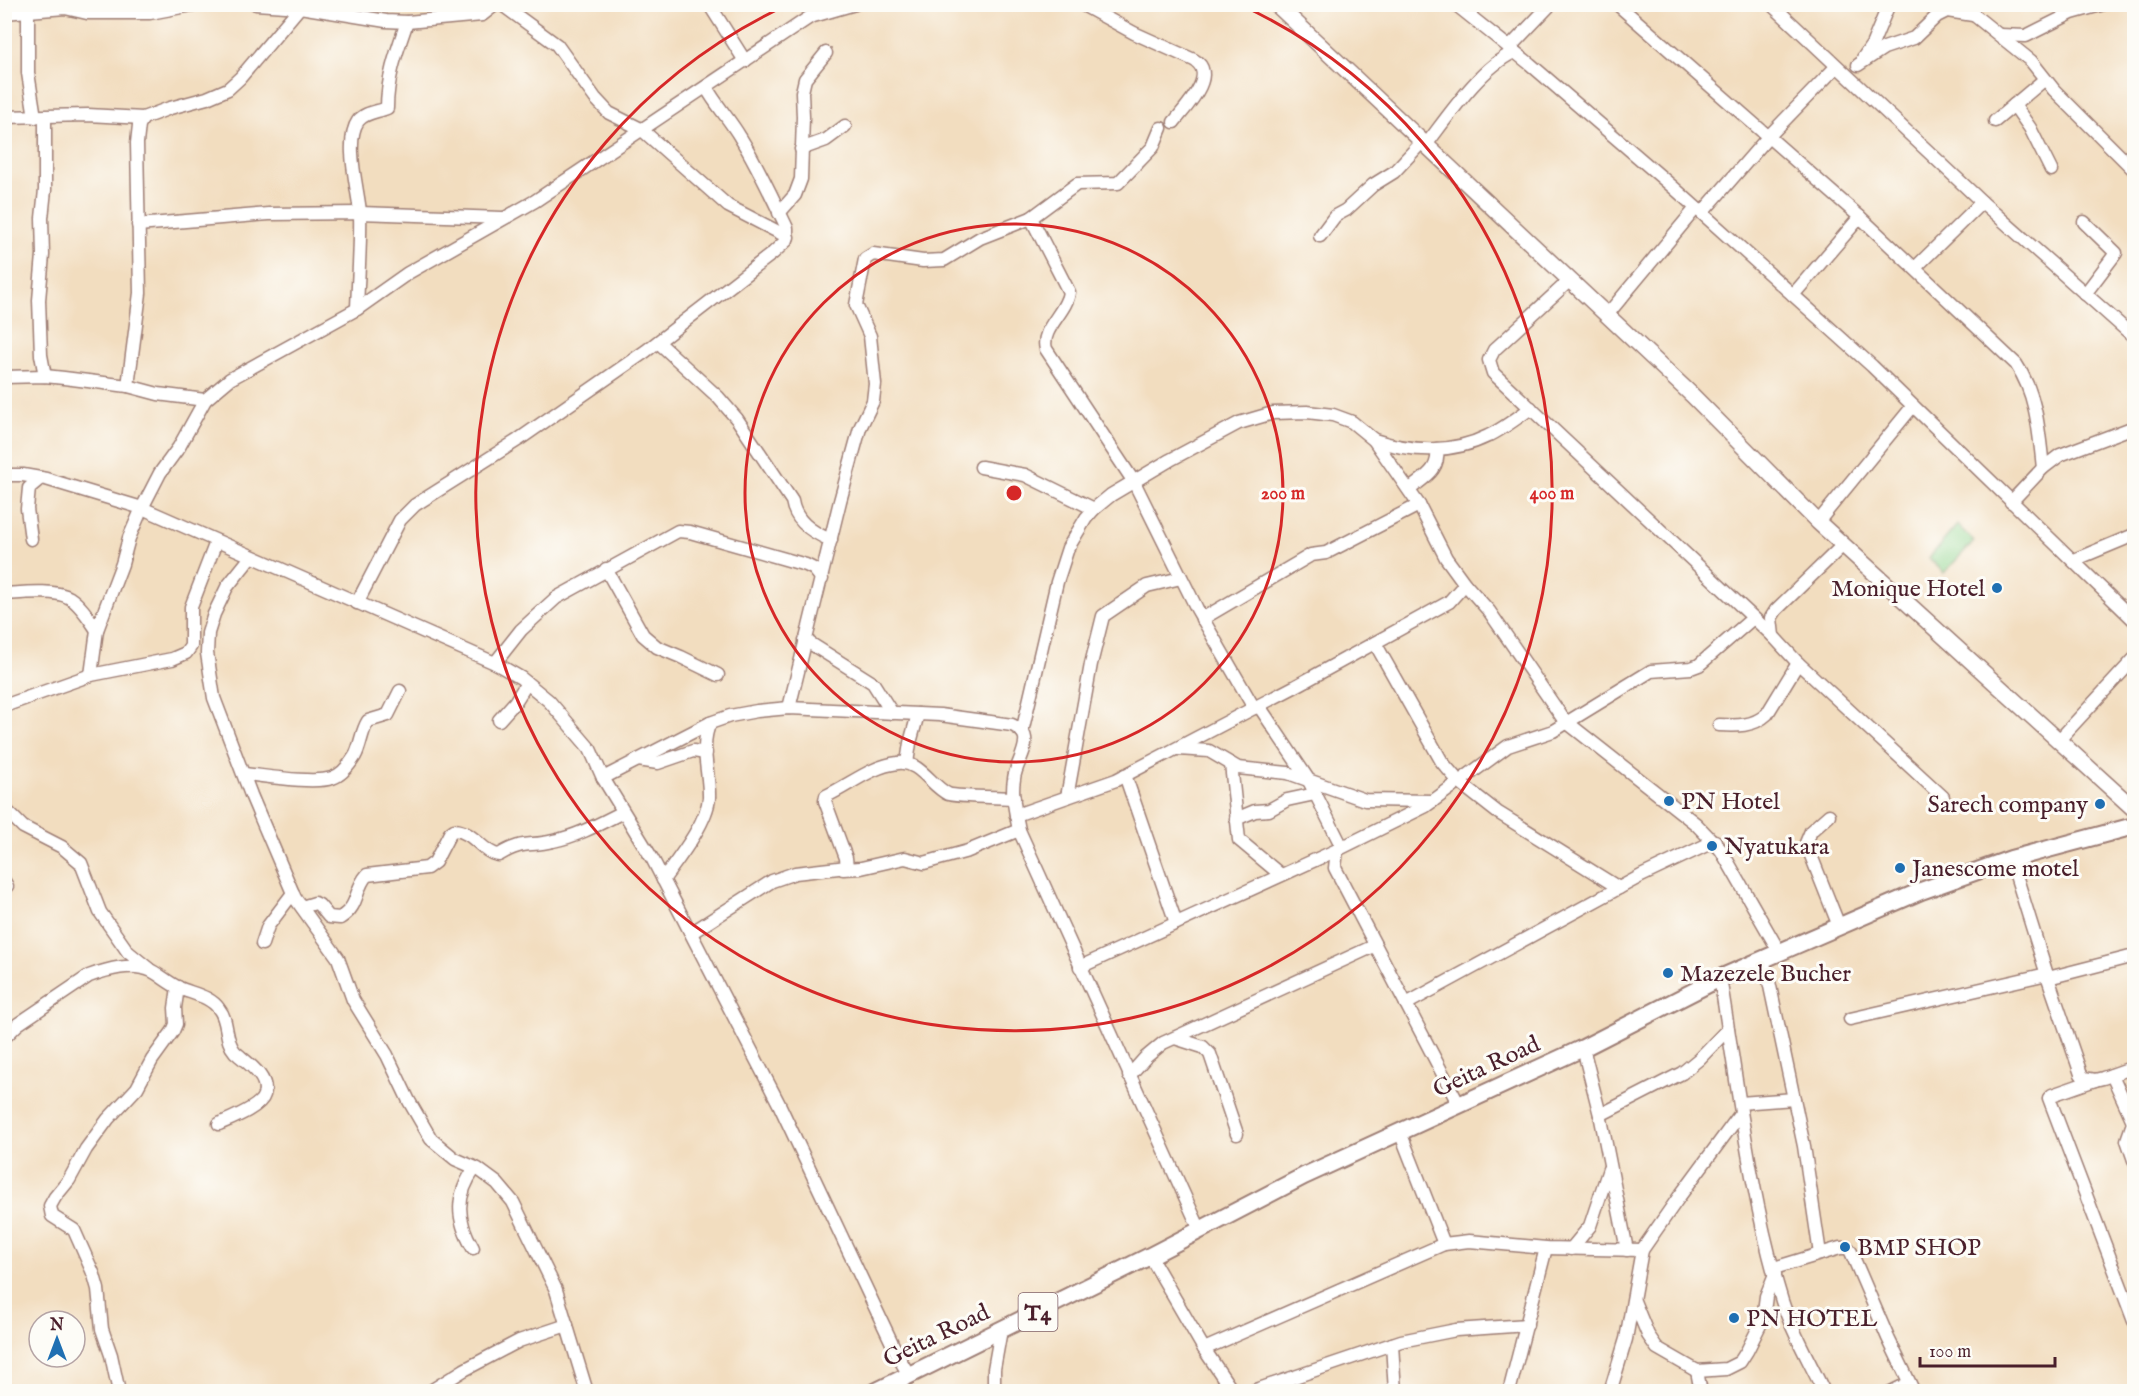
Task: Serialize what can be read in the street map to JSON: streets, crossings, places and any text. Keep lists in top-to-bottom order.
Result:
{
  "streets": {
    "highway": ["Geita Road", "T4"]
  },
  "places": [
    "Monique Hotel",
    "PN Hotel",
    "Sarech company",
    "Nyatukara",
    "Janescome motel",
    "Mazezele Bucher",
    "BMP SHOP",
    "PN HOTEL"
  ],
  "scale_bar": "100 m",
  "north": "top",
  "rings": ["200 m", "400 m"]
}
